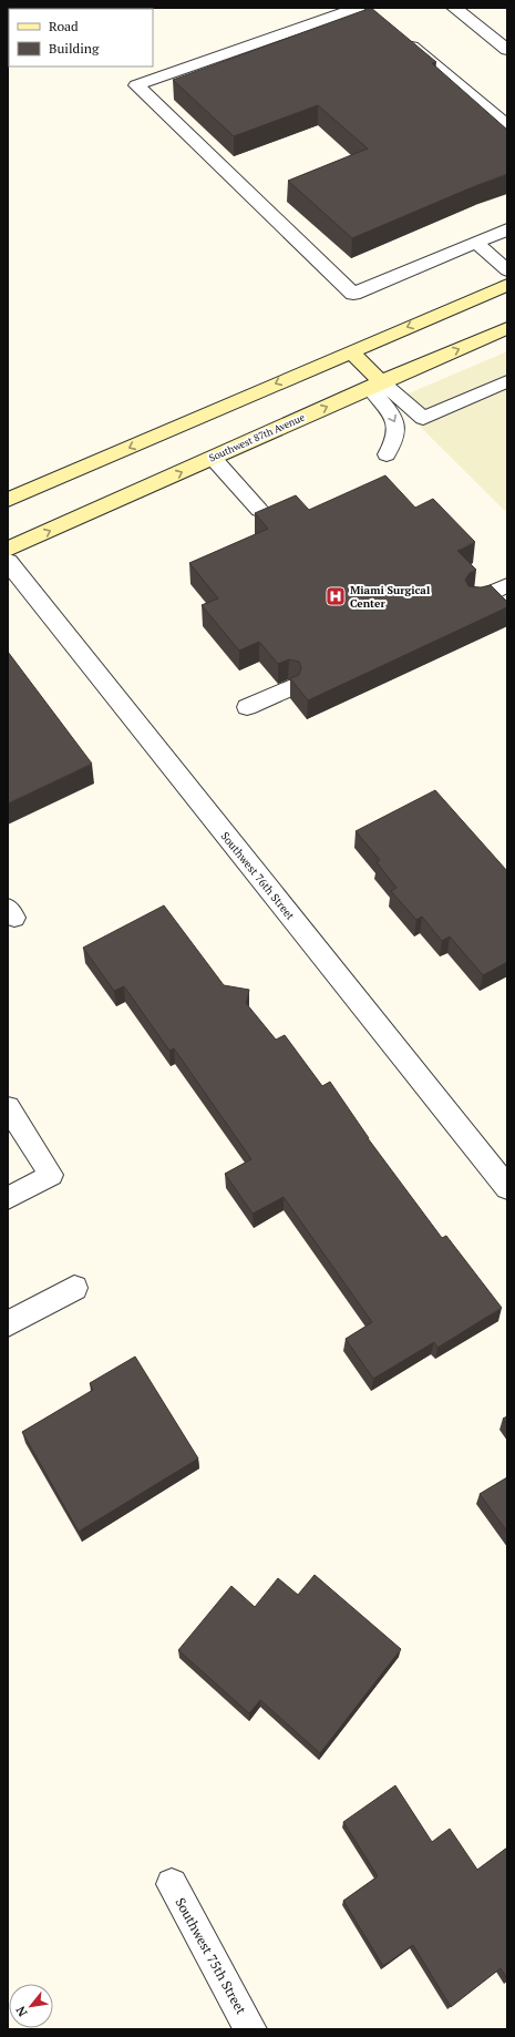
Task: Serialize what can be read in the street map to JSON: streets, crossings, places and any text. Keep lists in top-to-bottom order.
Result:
{
  "streets": {
    "main road": ["Southwest 87th Avenue"],
    "street": ["Southwest 76th Street", "Southwest 75th Street"]
  },
  "places": {
    "hospital": ["Miami Surgical Center"]
  },
  "legend": ["Road", "Building"],
  "north": "bottom left"
}
